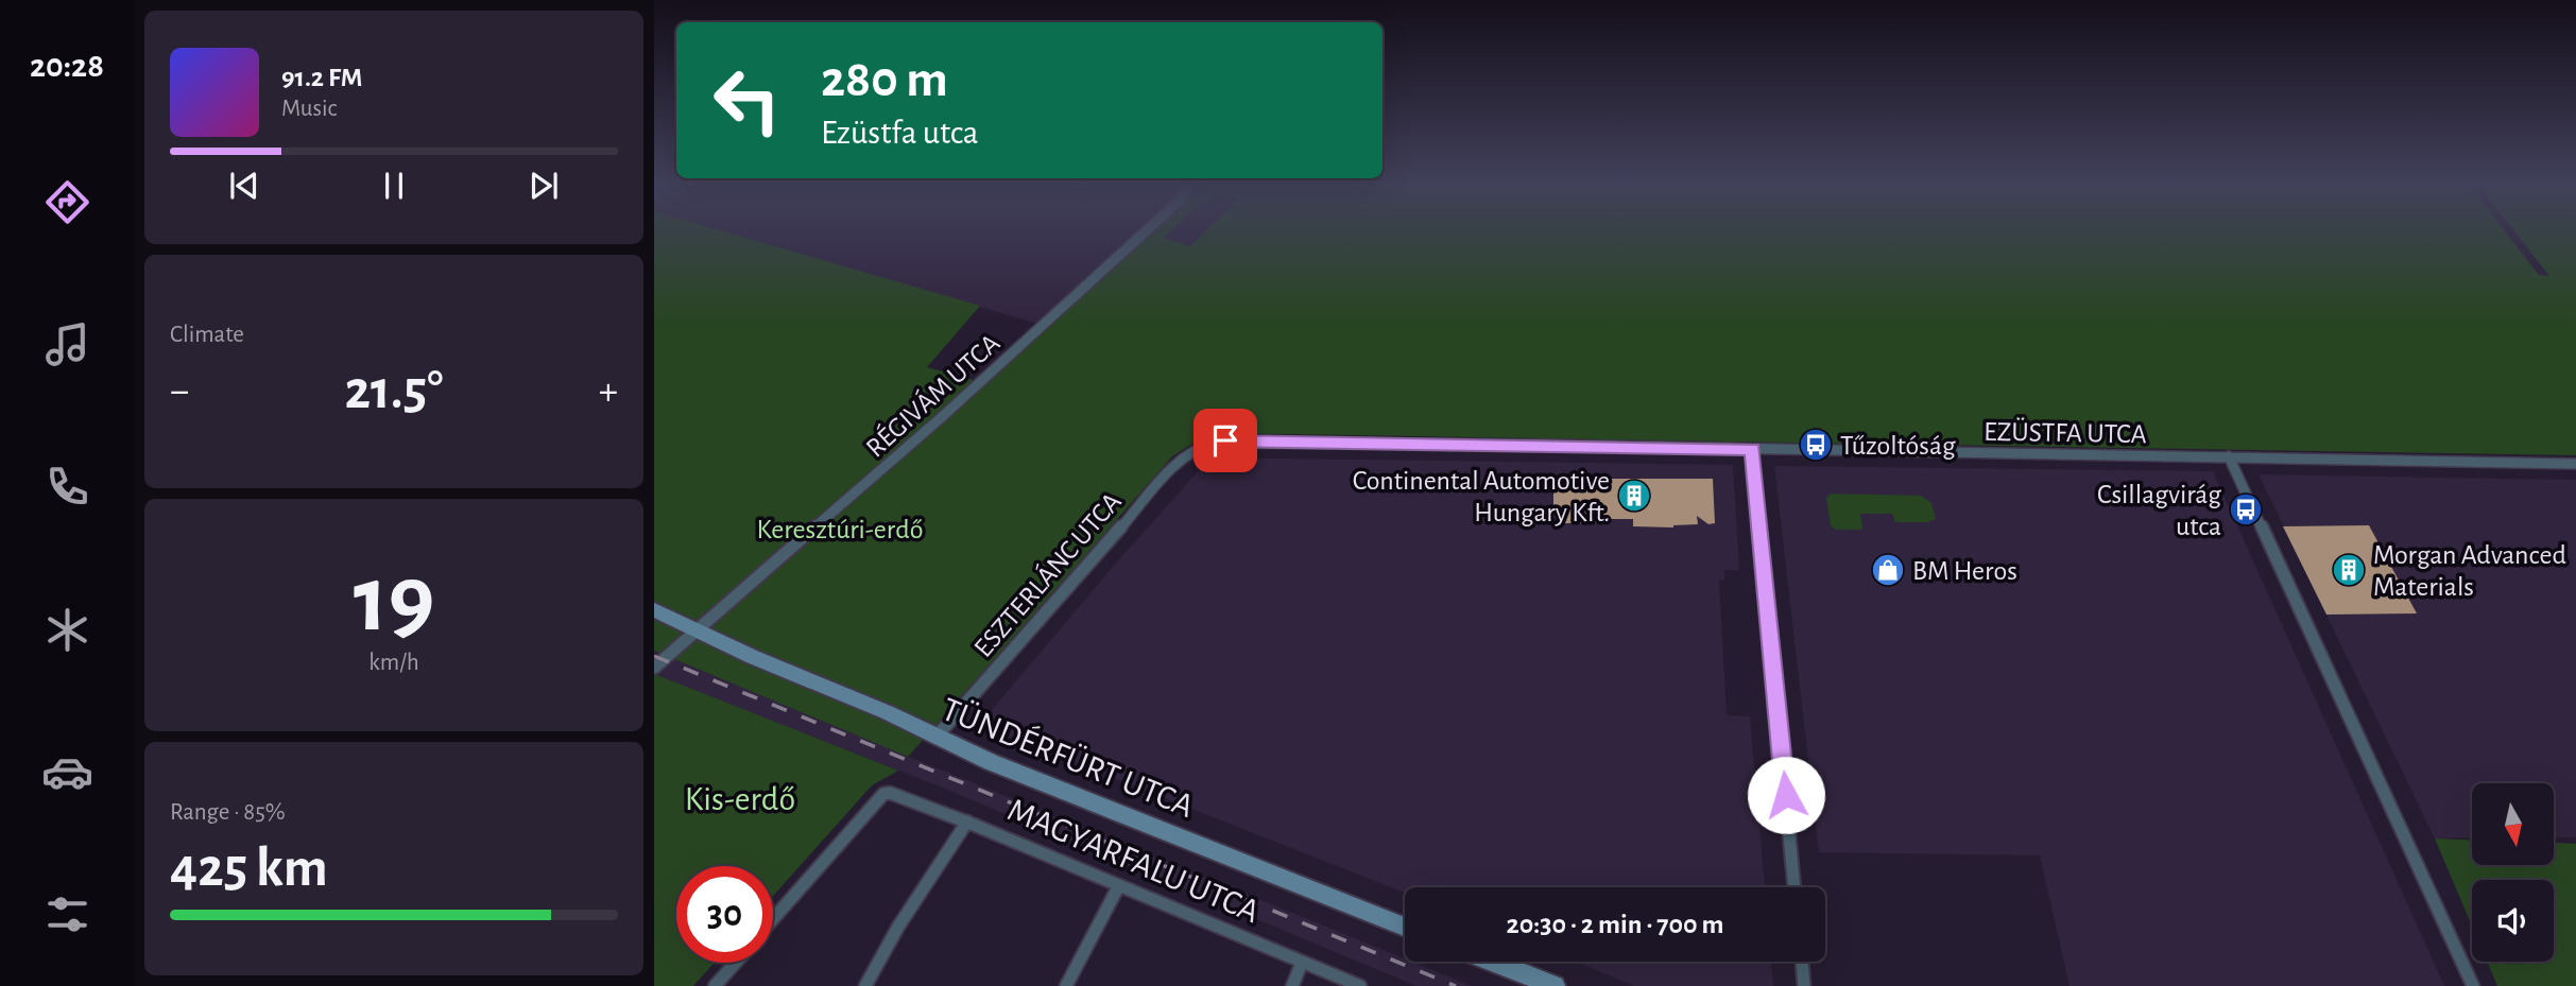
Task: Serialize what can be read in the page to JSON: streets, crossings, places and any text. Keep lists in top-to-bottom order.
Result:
{
  "streets": {
    "street": [
      "RÉGIVÁM UTCA",
      "EZÜSTFA UTCA",
      "ESZTERLÁNC UTCA",
      "TÜNDÉRFÜRT UTCA",
      "MAGYARFALU UTCA"
    ]
  },
  "crossings": [
    ["RÉGIVÁM UTCA", "TÜNDÉRFÜRT UTCA"],
    ["EZÜSTFA UTCA", "ESZTERLÁNC UTCA"],
    ["ESZTERLÁNC UTCA", "TÜNDÉRFÜRT UTCA"]
  ],
  "parks": ["Keresztúri-erdő", "Kis-erdő"],
  "places": {
    "bus stop": ["Tűzoltóság", "Csillagvirág utca"],
    "building": ["Continental Automotive Hungary Kft.", "Morgan Advanced Materials"],
    "shop": ["BM Heros"]
  },
  "north": "bottom",
  "page": {
    "tabs": "20:28",
    "turn": ["280 m", "Ezüstfa utca"],
    "song": ["91.2 FM", "Music"],
    "tile": [
      "Climate",
      ["19", "km/h"],
      ["Range · 85%", "425 km"]
    ],
    "heat": ["−", "21.5°", "+"],
    "limit": "30",
    "trip": "20:30 · 2 min · 700 m"
  }
}
